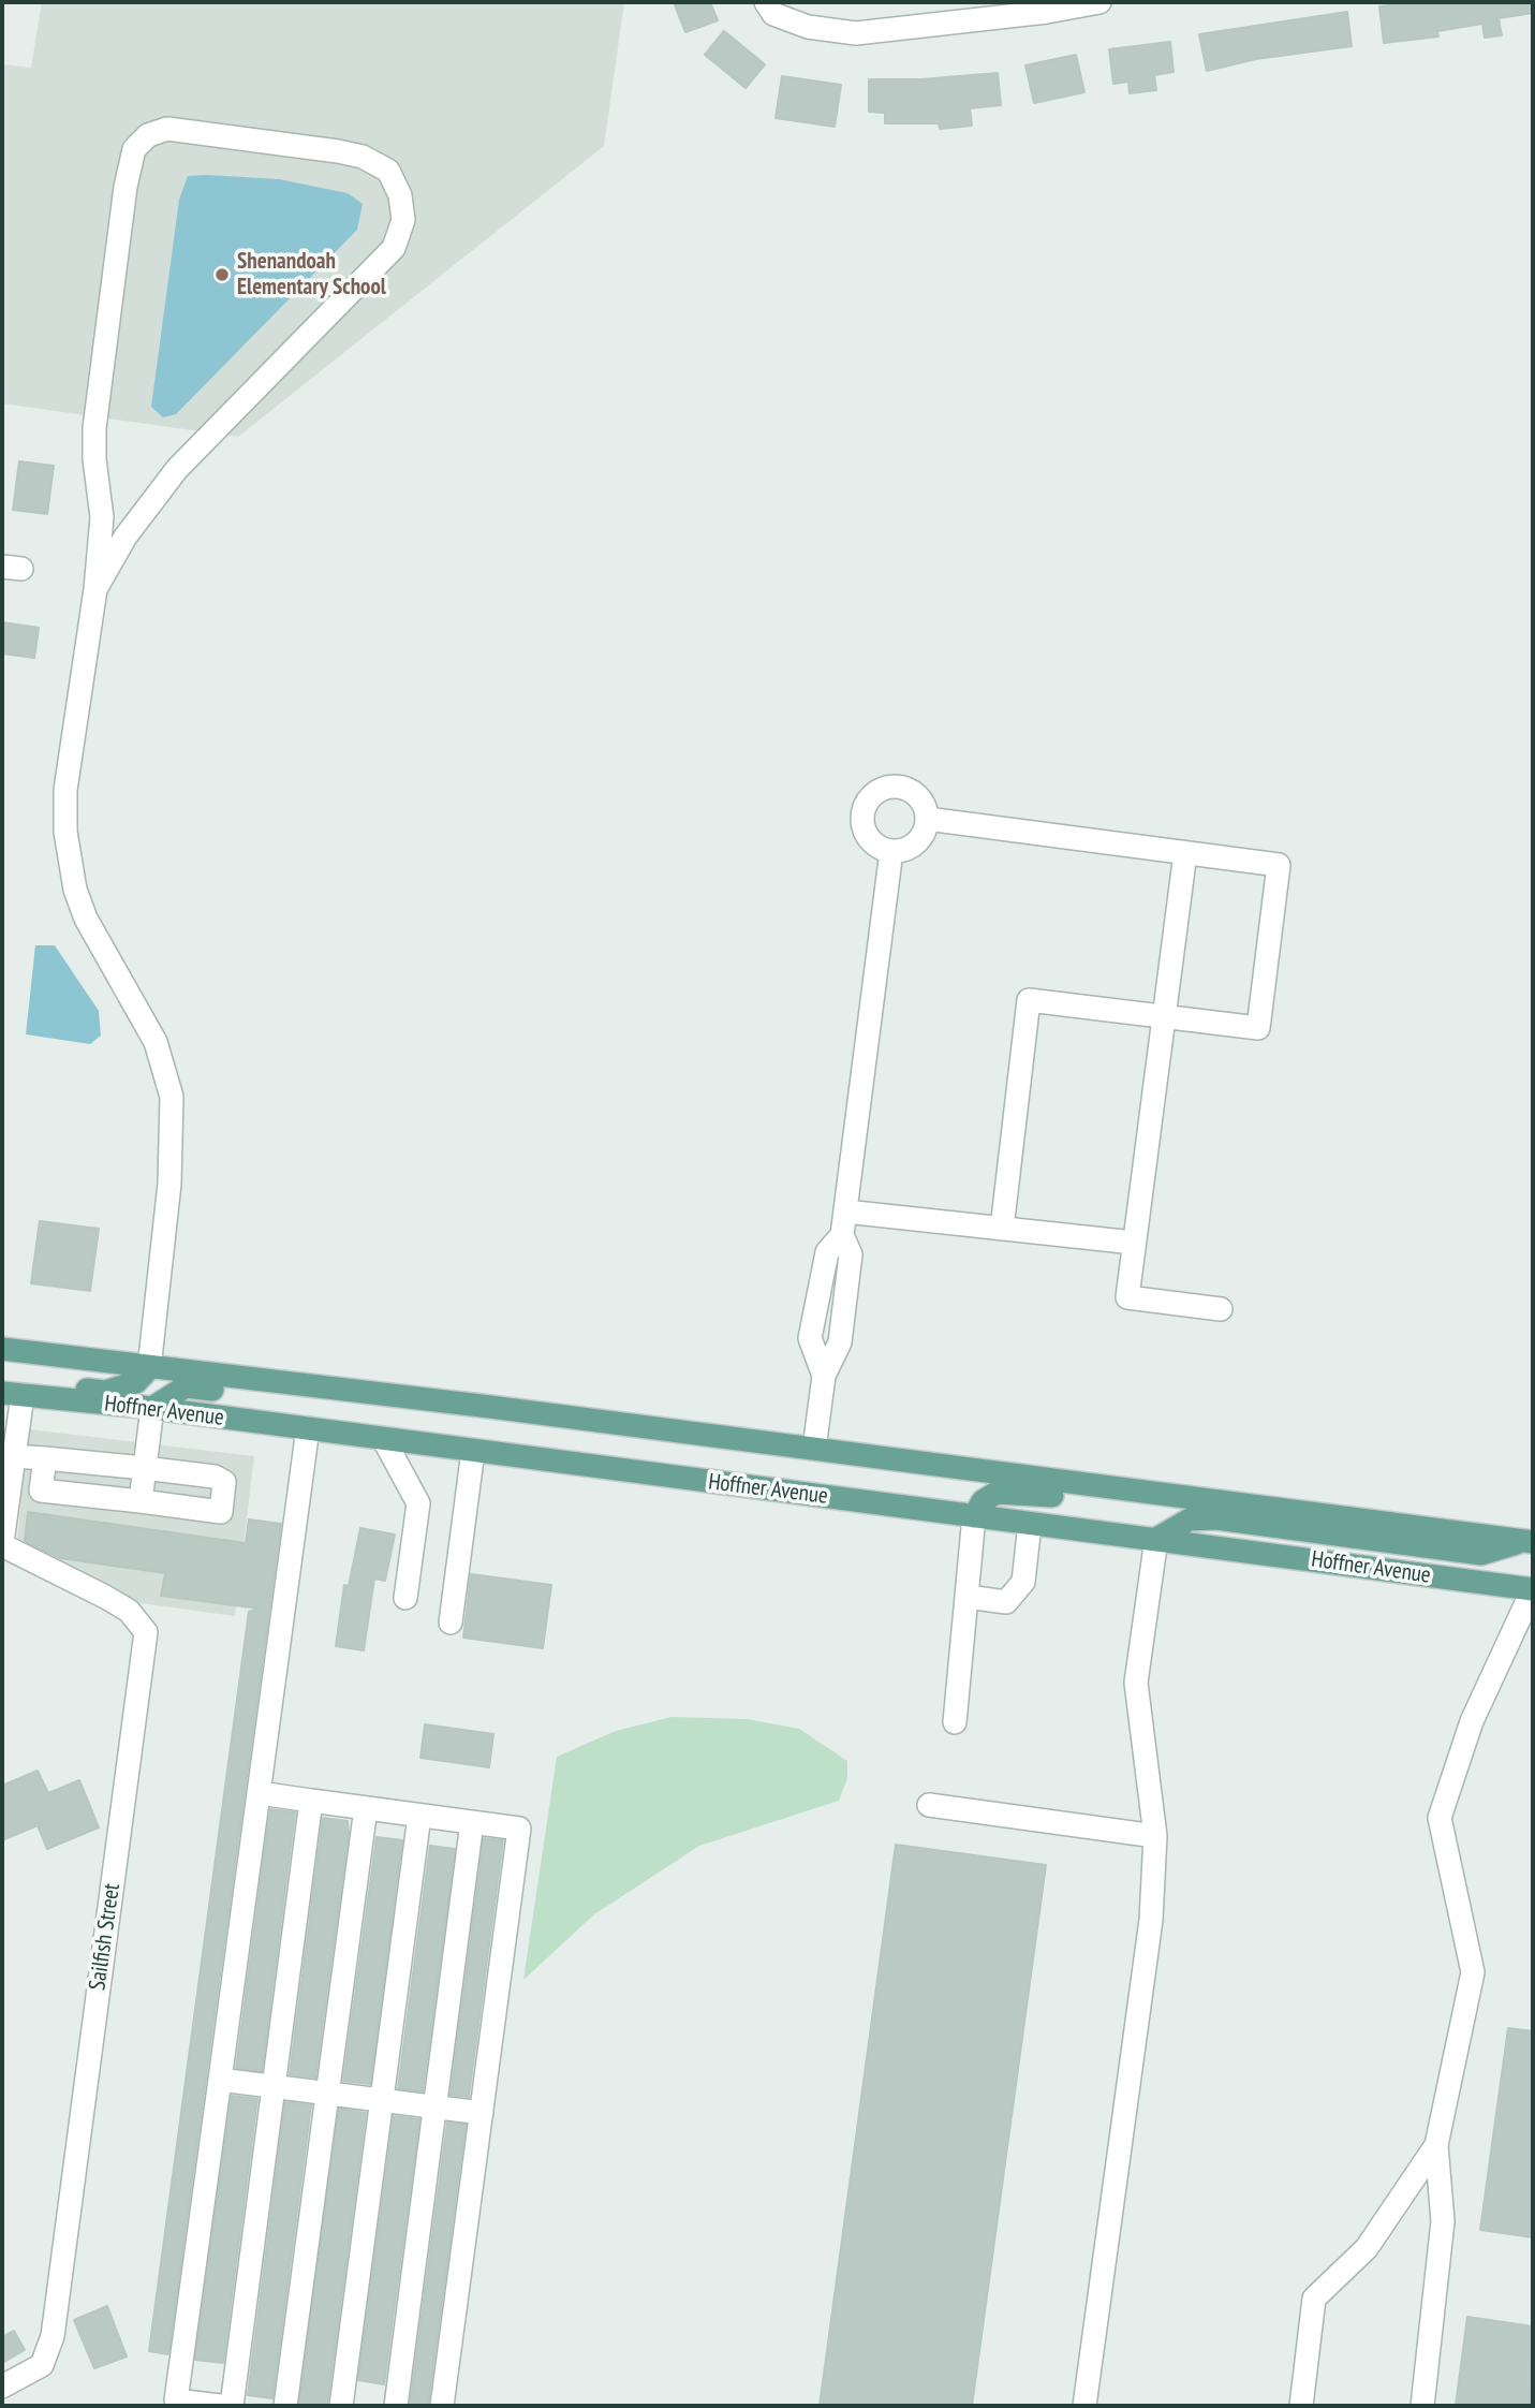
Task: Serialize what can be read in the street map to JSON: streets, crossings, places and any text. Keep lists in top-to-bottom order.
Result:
{
  "streets": {
    "main road": ["Hoffner Avenue"],
    "street": ["Sailfish Street"]
  },
  "places": ["Shenandoah Elementary School"]
}
